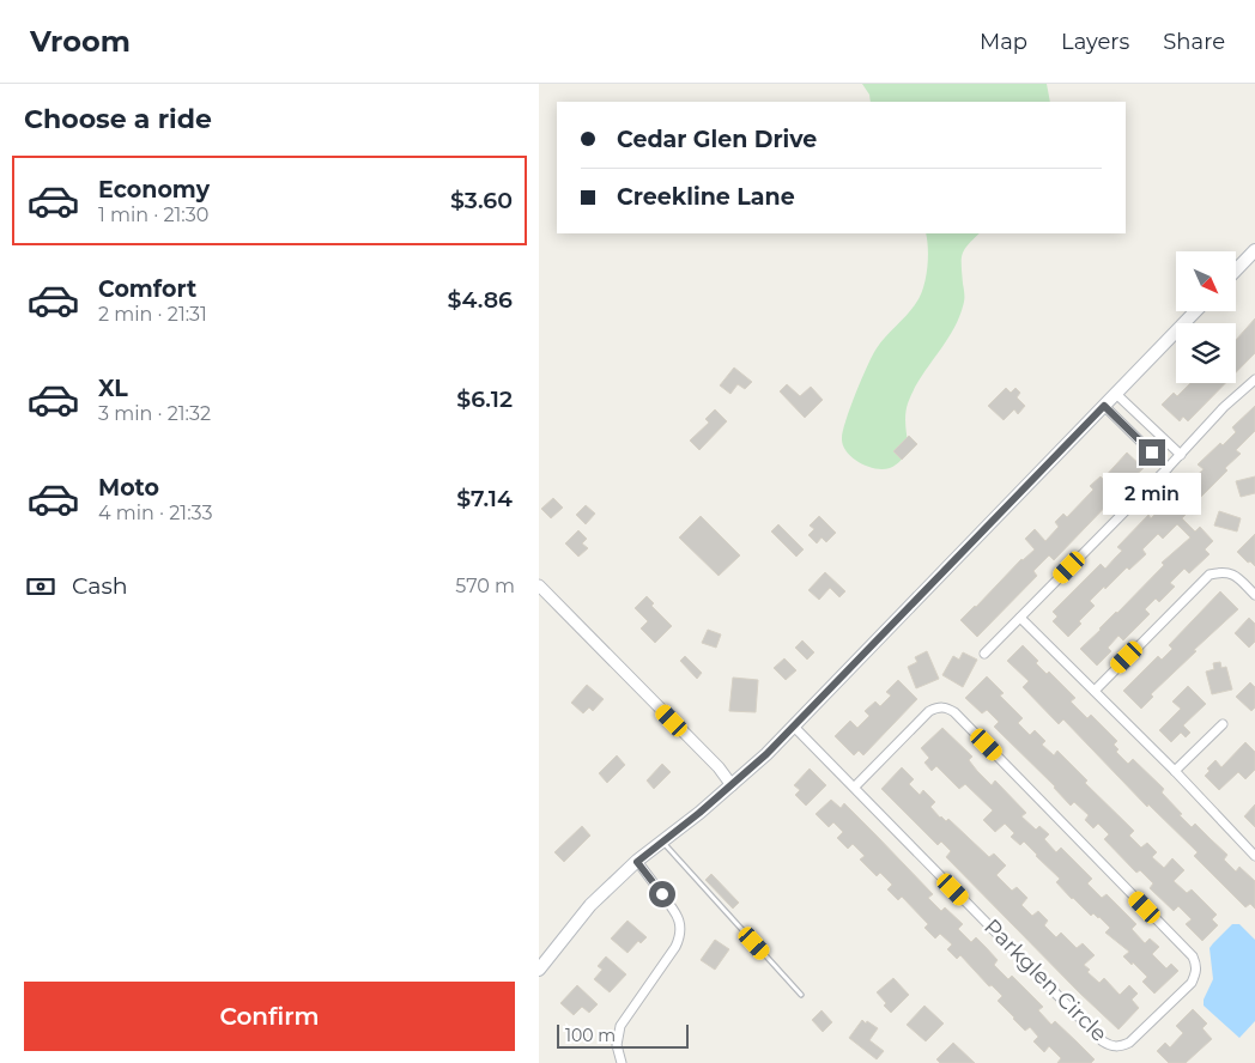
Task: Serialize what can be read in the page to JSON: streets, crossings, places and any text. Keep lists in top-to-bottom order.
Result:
{
  "streets": {
    "street": ["Parkglen Circle"]
  },
  "scale_bar": "100 m",
  "north": "bottom right",
  "page": {
    "header": "Vroom",
    "nav": ["Map", "Layers", "Share"],
    "heading": "Choose a ride",
    "banner": ["Cedar Glen Drive", "Creekline Lane"],
    "list": [
      {
        "name": "Economy",
        "note": "1 min · 21:30",
        "value": "$3.60"
      },
      {
        "name": "Comfort",
        "note": "2 min · 21:31",
        "value": "$4.86"
      },
      {
        "name": "XL",
        "note": "3 min · 21:32",
        "value": "$6.12"
      },
      {
        "name": "Moto",
        "note": "4 min · 21:33",
        "value": "$7.14"
      }
    ],
    "bubble": "2 min",
    "pay": ["Cash", "570 m"],
    "buttons": "Confirm",
    "scale": "100 m"
  }
}
